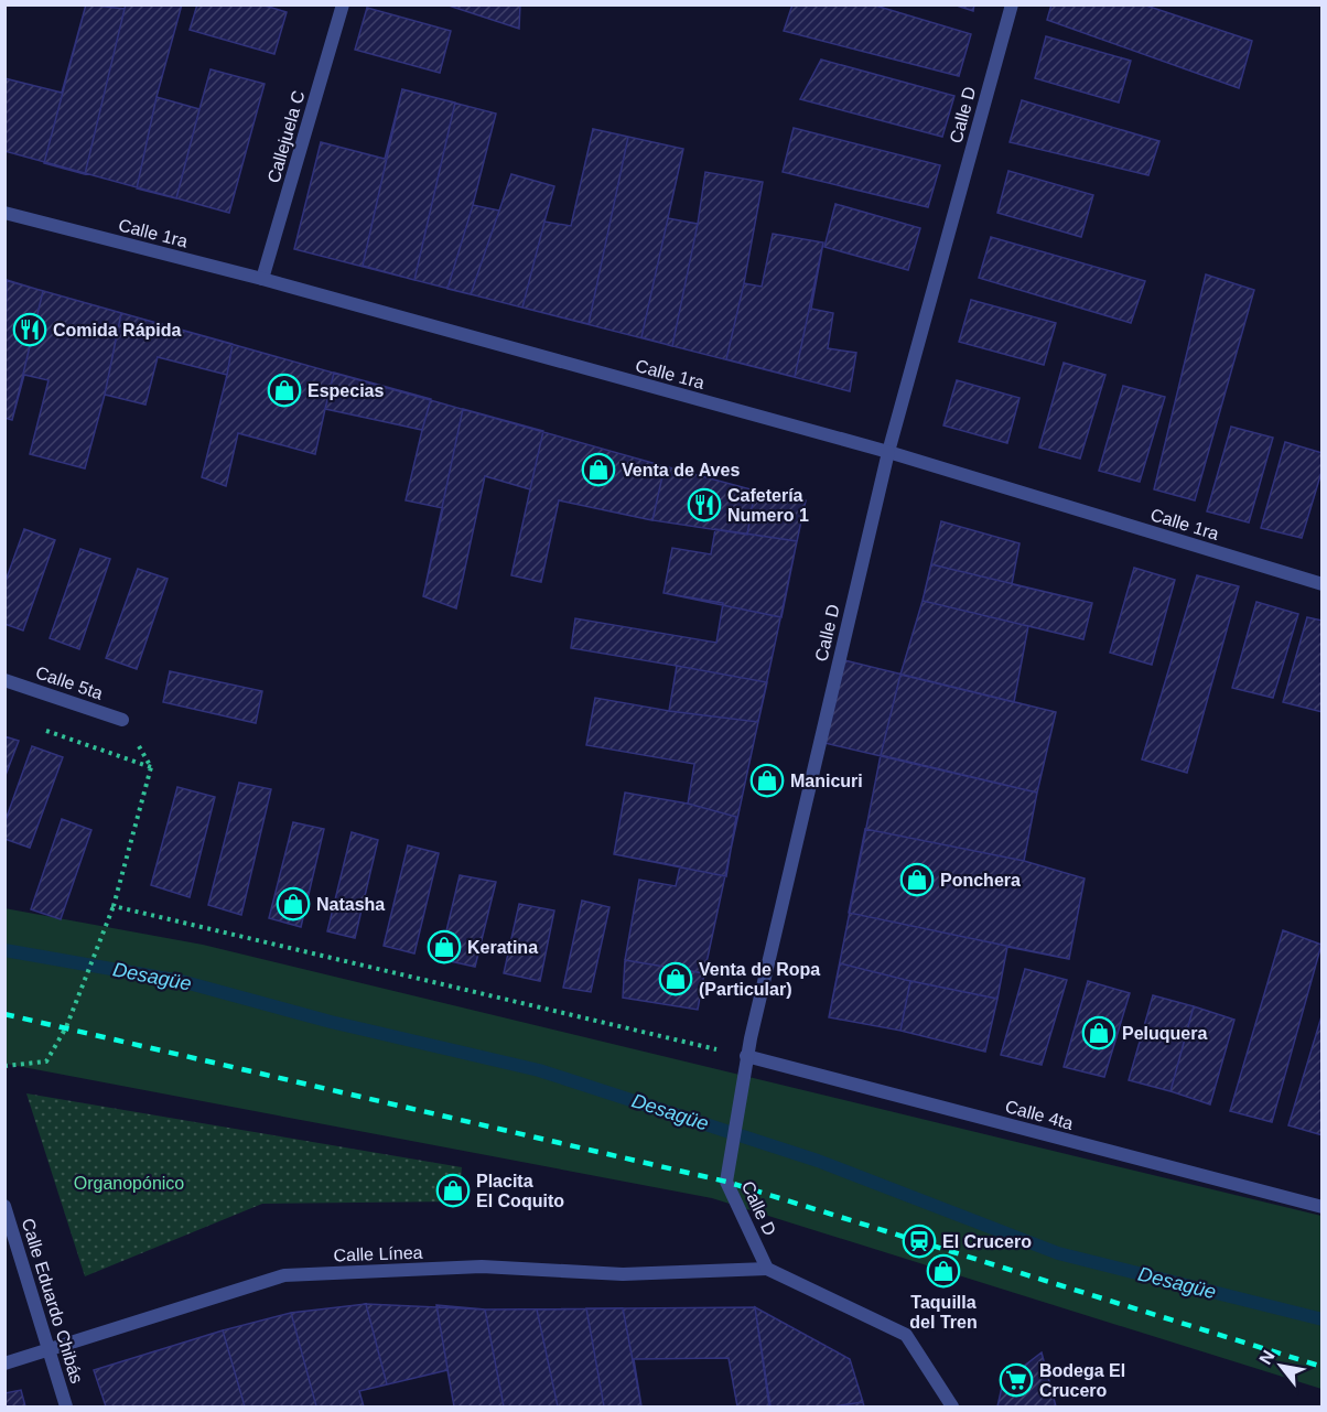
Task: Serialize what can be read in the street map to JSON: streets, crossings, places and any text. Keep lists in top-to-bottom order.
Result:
{
  "streets": {
    "street": [
      "Calle D",
      "Callejuela C",
      "Calle 1ra",
      "Calle 5ta",
      "Calle 4ta",
      "Calle Línea",
      "Calle Eduardo Chibás"
    ]
  },
  "crossings": [
    ["Calle D", "Calle 1ra"],
    ["Calle D", "Calle 4ta"],
    ["Calle D", "Calle Línea"],
    ["Callejuela C", "Calle 1ra"],
    ["Calle Línea", "Calle Eduardo Chibás"]
  ],
  "water": ["Desagüe"],
  "parks": ["Organopónico"],
  "places": {
    "restaurant": ["Comida Rápida", "Cafetería Numero 1"],
    "shop": [
      "Especias",
      "Venta de Aves",
      "Manicuri",
      "Ponchera",
      "Natasha",
      "Keratina",
      "Venta de Ropa (Particular)",
      "Peluquera",
      "Placita El Coquito",
      "Taquilla del Tren"
    ],
    "station": ["El Crucero"],
    "supermarket": ["Bodega El Crucero"]
  },
  "north": "top left"
}
